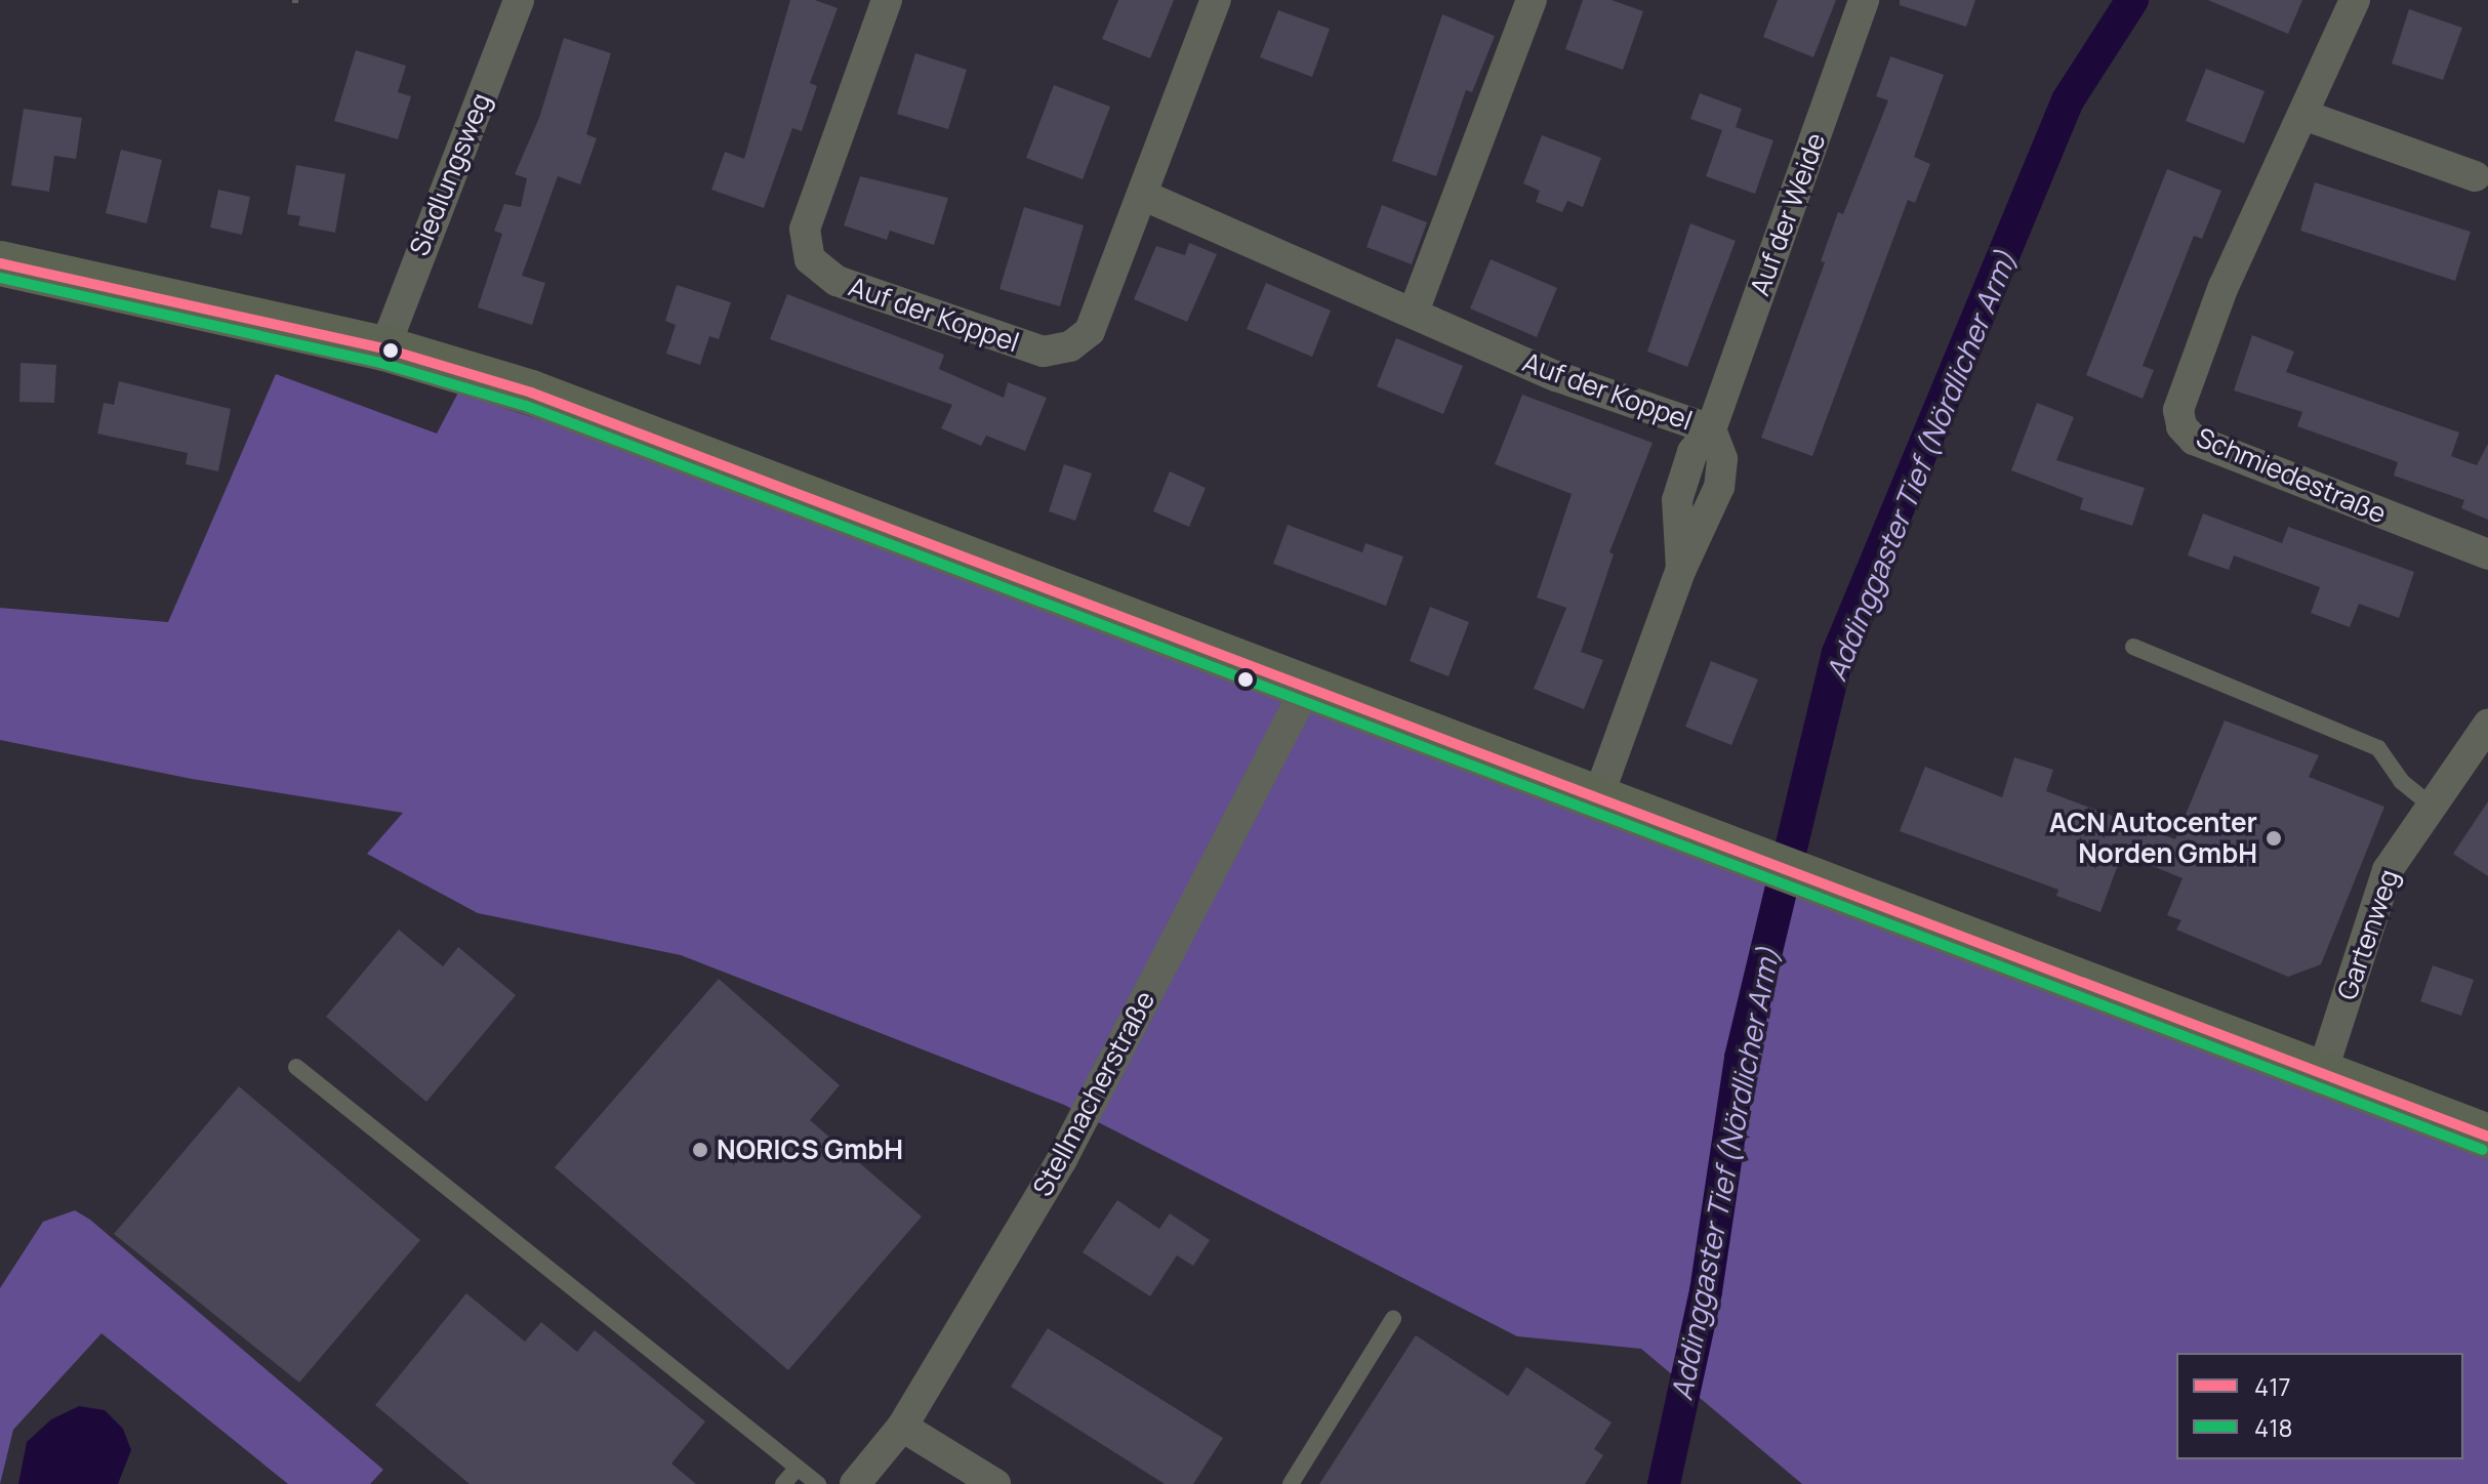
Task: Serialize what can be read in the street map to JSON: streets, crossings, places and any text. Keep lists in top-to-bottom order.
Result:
{
  "streets": {
    "street": [
      "Siedlungsweg",
      "Auf der Weide",
      "Auf der Koppel",
      "Schmiedestraße",
      "Gartenweg",
      "Stellmacherstraße"
    ]
  },
  "crossings": [
    ["Auf der Weide", "Auf der Koppel"]
  ],
  "water": ["Addinggaster Tief (Nördlicher Arm)"],
  "places": ["ACN Autocenter Norden GmbH", "NORICS GmbH"],
  "lines": ["transit line 417", "transit line 418"],
  "legend": ["417", "418"]
}
